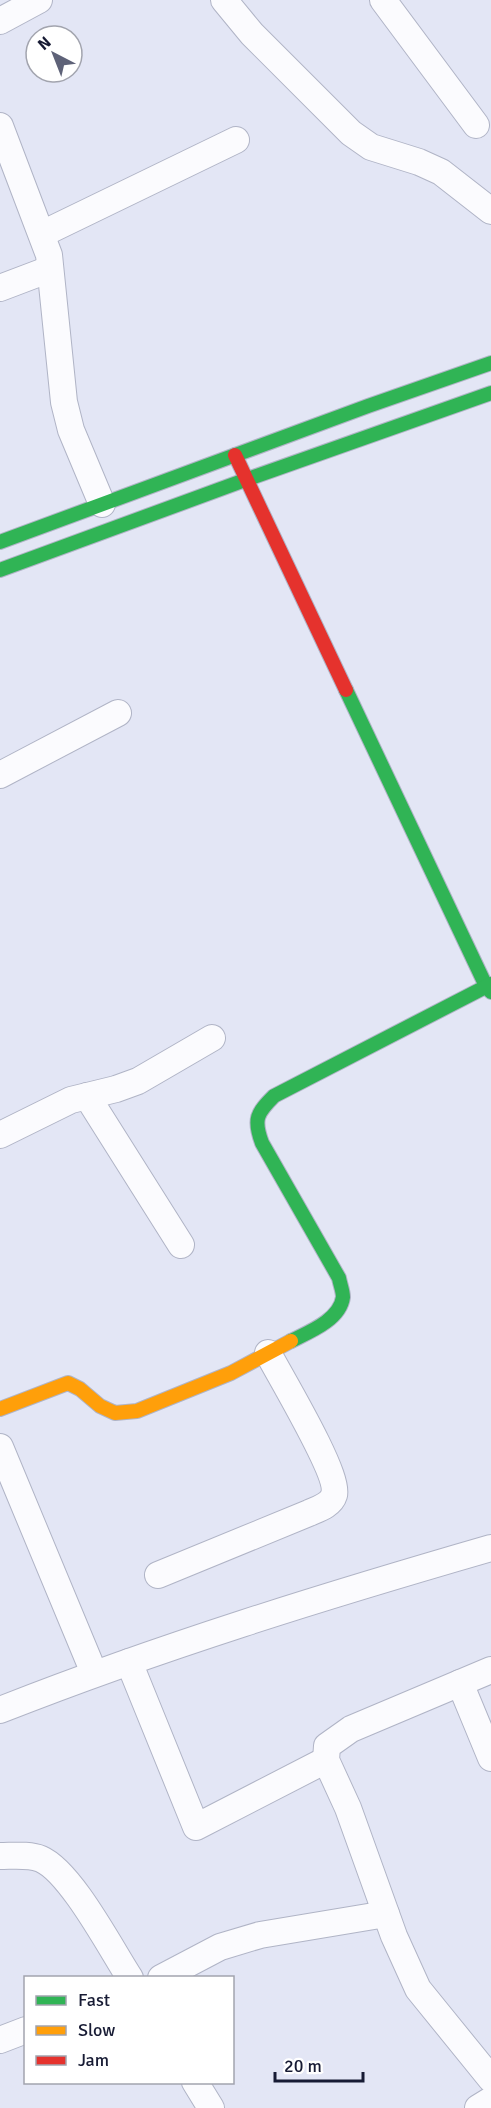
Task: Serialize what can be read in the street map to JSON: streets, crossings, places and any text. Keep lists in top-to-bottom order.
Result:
{
  "legend": ["Fast", "Slow", "Jam"],
  "scale_bar": "20 m",
  "north": "top left"
}
